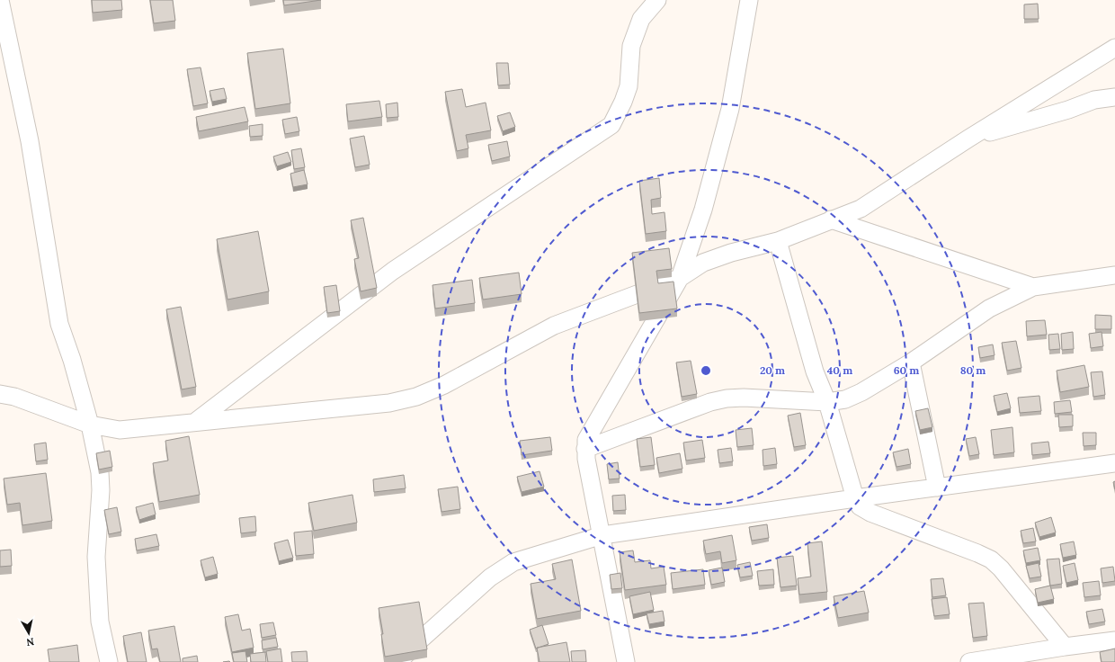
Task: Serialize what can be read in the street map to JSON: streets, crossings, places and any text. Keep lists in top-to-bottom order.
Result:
{
  "north": "bottom",
  "rings": [
    "20 m",
    "40 m",
    "60 m",
    "80 m"
  ]
}
